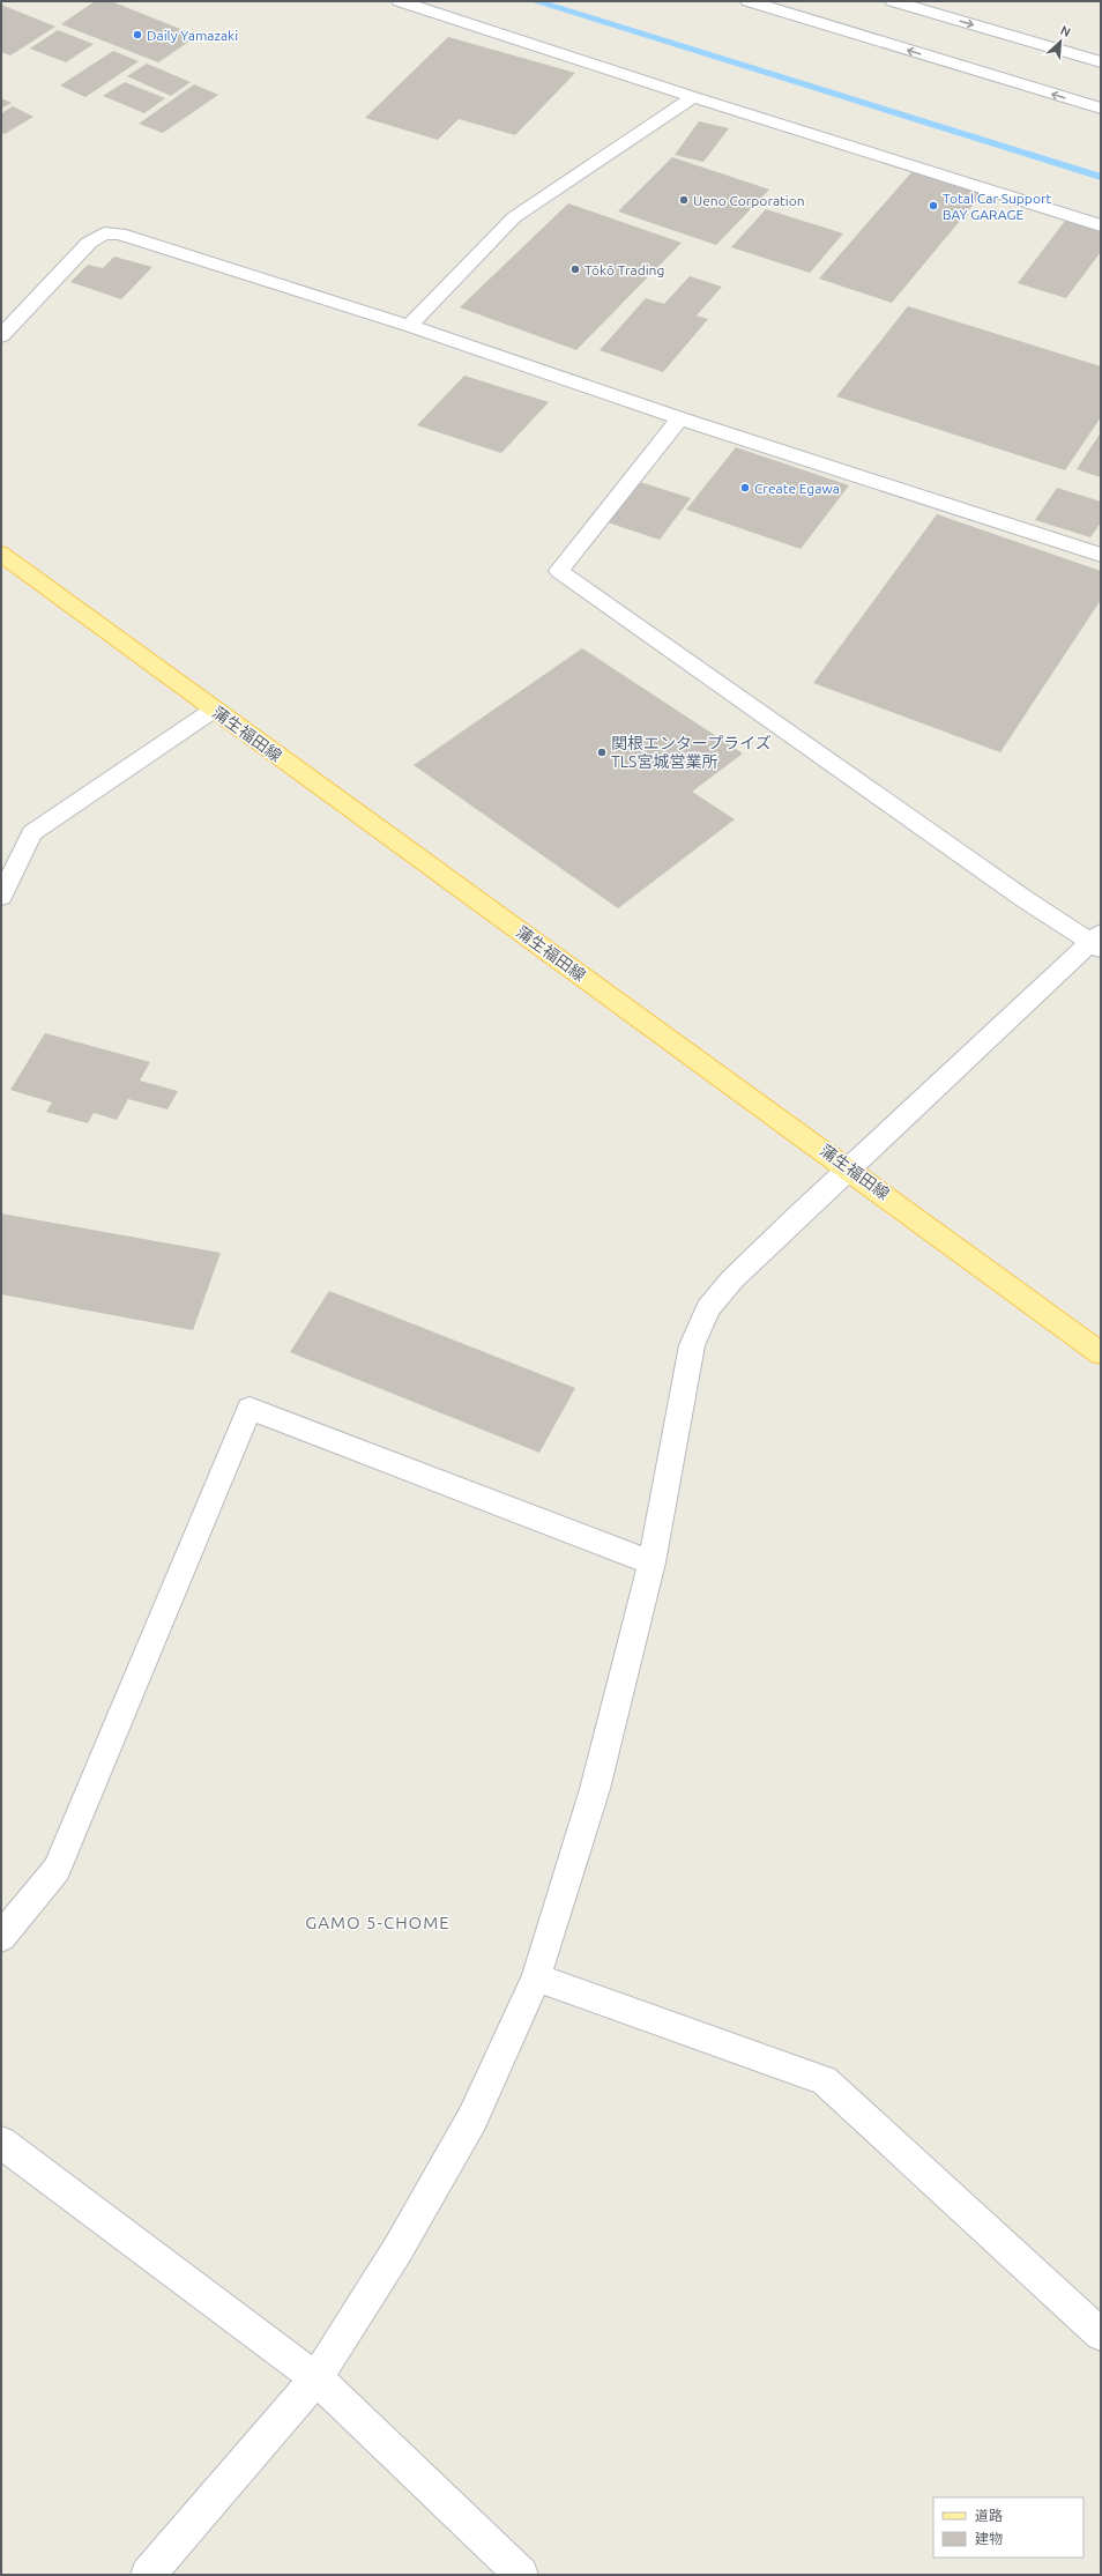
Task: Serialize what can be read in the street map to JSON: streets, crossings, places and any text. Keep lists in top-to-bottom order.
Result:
{
  "streets": {
    "main road": ["蒲生福田線"]
  },
  "districts": ["GAMO 5-CHOME"],
  "places": [
    "Daily Yamazaki",
    "Ueno Corporation",
    "Total Car Support BAY GARAGE",
    "Tōkō Trading",
    "Create Egawa",
    "関根エンタープライズ TLS宮城営業所"
  ],
  "legend": ["道路", "建物"],
  "north": "top right"
}
